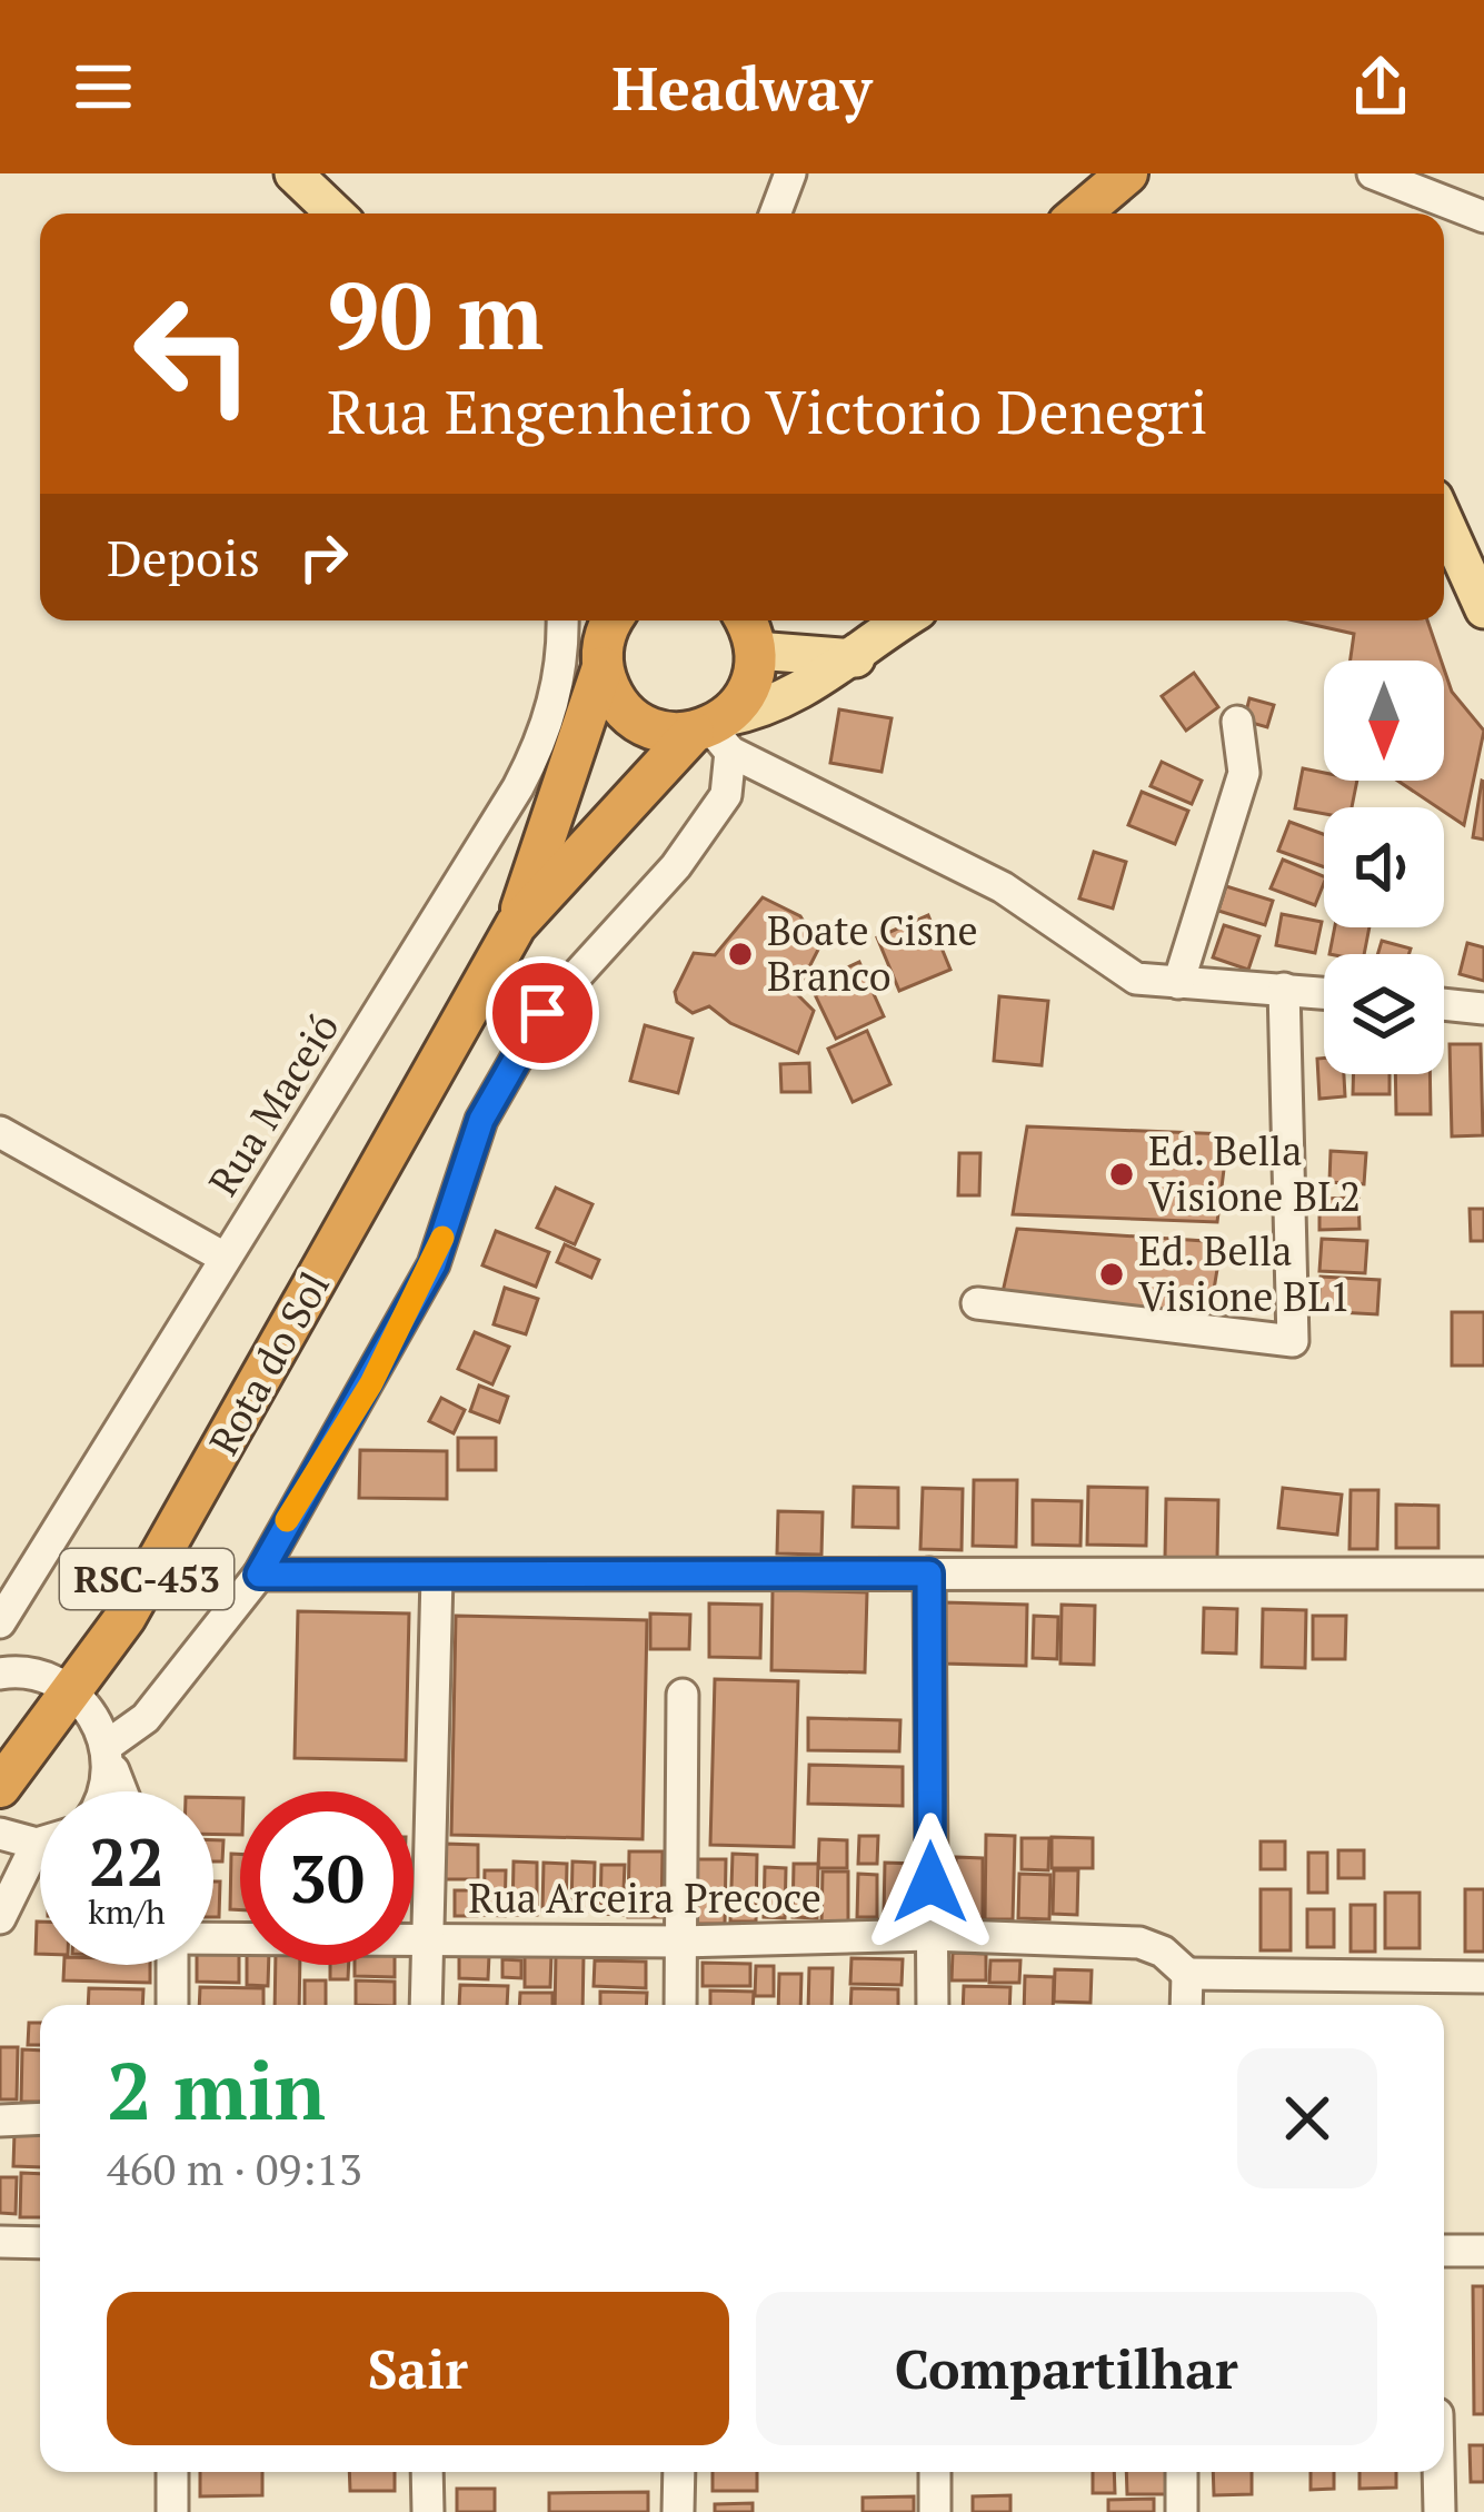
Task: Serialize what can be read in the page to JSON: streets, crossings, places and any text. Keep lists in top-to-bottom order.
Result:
{
  "streets": {
    "highway": ["Rota do Sol", "RSC-453"],
    "street": ["Rua Maceió", "Rua Arceira Precoce"]
  },
  "crossings": [
    ["Rota do Sol", "RSC-453"]
  ],
  "places": ["Boate Cisne Branco", "Ed. Bella Visione BL2", "Ed. Bella Visione BL1"],
  "north": "bottom",
  "page": {
    "header": "Headway",
    "turn": ["90 m", "Rua Engenheiro Victorio Denegri"],
    "then": "Depois",
    "speed": "22 km/h",
    "limit": "30",
    "heading": ["2 min", "460 m · 09:13"],
    "buttons": ["Sair", "Compartilhar"]
  }
}
